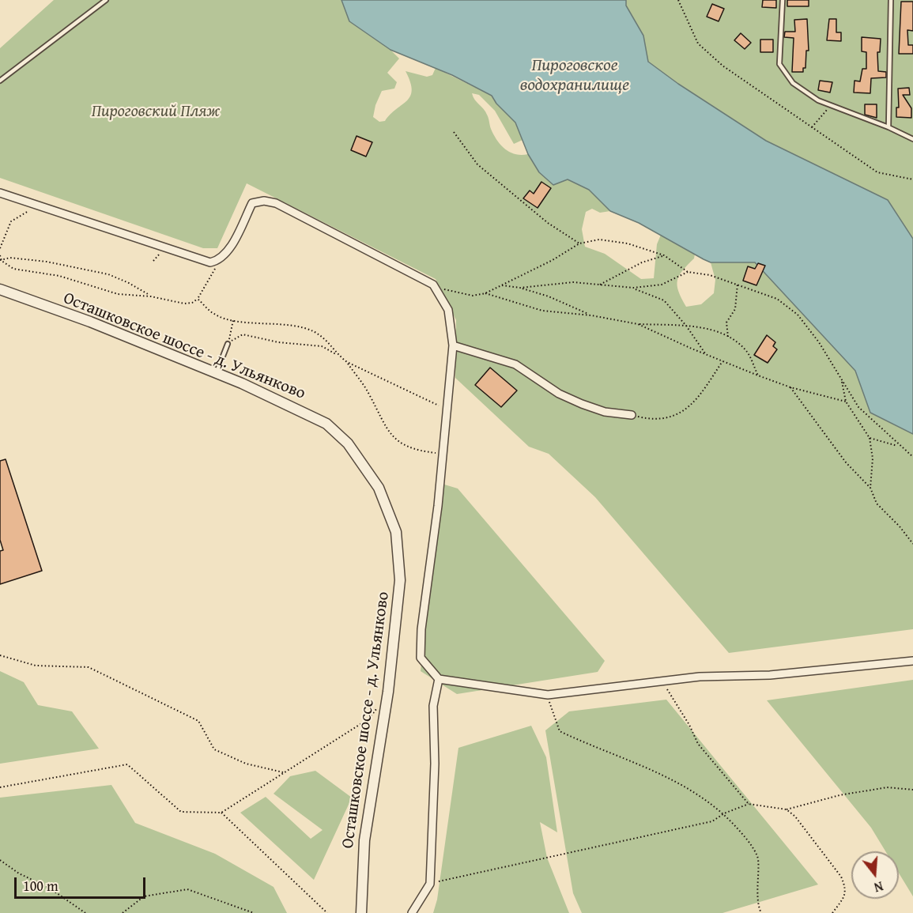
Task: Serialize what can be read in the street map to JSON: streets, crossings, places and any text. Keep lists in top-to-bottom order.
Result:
{
  "streets": {
    "street": ["Осташковское шоссе - д. Ульянково"]
  },
  "water": ["Пироговское водохранилище"],
  "parks": ["Пироговский Пляж"],
  "scale_bar": "100 m",
  "north": "bottom"
}
